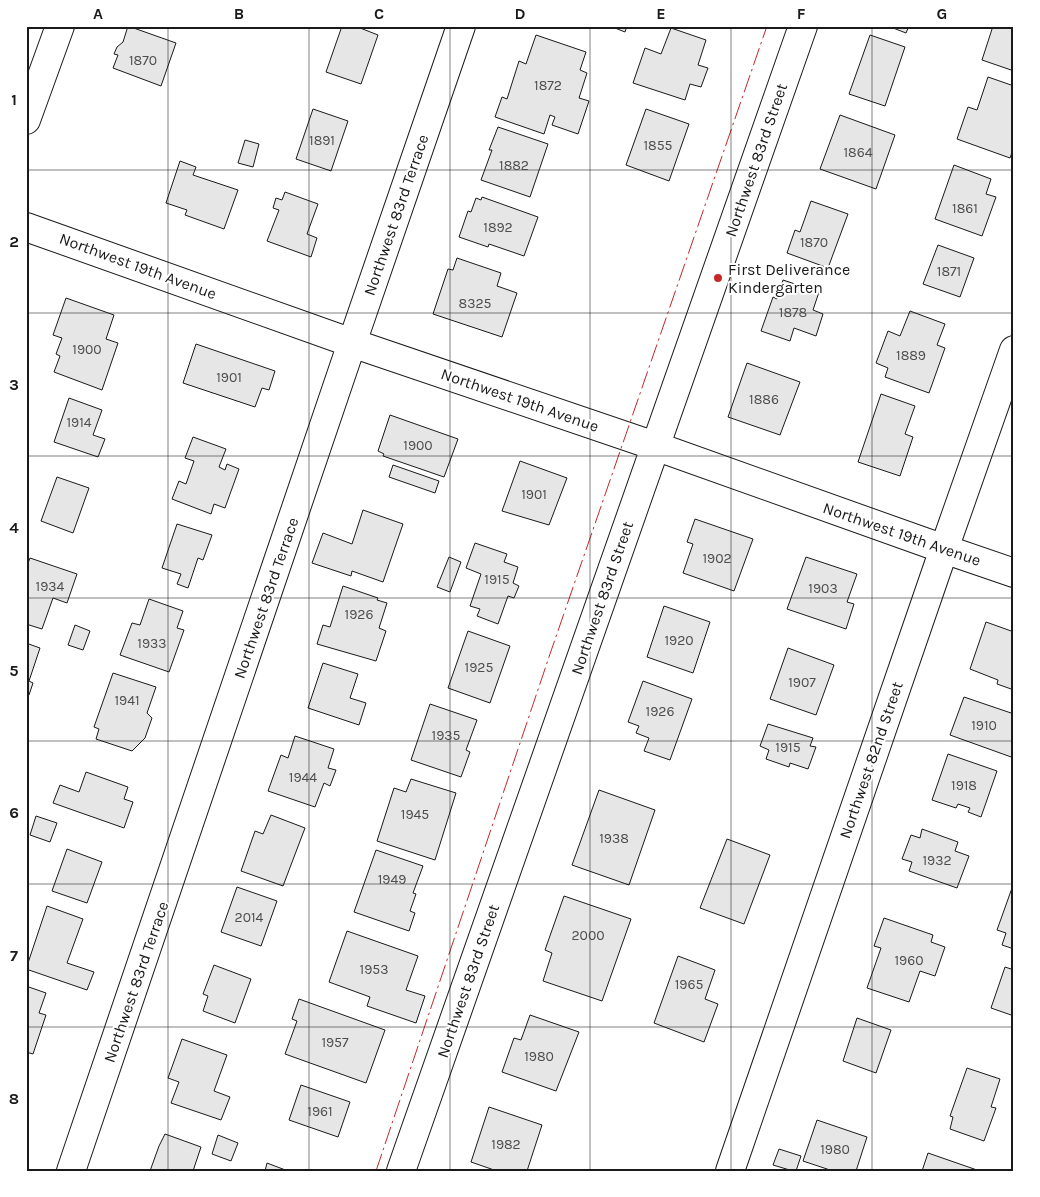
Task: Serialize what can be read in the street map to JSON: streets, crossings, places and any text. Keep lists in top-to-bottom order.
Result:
{
  "streets": {
    "street": [
      "Northwest 83rd Street",
      "Northwest 83rd Terrace",
      "Northwest 19th Avenue",
      "Northwest 82nd Street"
    ]
  },
  "crossings": [
    ["Northwest 83rd Street", "Northwest 19th Avenue"],
    ["Northwest 83rd Terrace", "Northwest 19th Avenue"],
    ["Northwest 19th Avenue", "Northwest 82nd Street"]
  ],
  "places": ["First Deliverance Kindergarten"],
  "house_numbers": [
    "1870",
    "1872",
    "1891",
    "1855",
    "1864",
    "1882",
    "1861",
    "1892",
    "1870",
    "1871",
    "8325",
    "1878",
    "1900",
    "1889",
    "1901",
    "1886",
    "1914",
    "1900",
    "1901",
    "1902",
    "1915",
    "1934",
    "1903",
    "1926",
    "1920",
    "1933",
    "1925",
    "1907",
    "1941",
    "1926",
    "1910",
    "1935",
    "1915",
    "1944",
    "1918",
    "1945",
    "1938",
    "1932",
    "1949",
    "2014",
    "2000",
    "1960",
    "1953",
    "1965",
    "1957",
    "1980",
    "1961",
    "1982",
    "1980"
  ],
  "grid": {
    "columns": [
      "A",
      "B",
      "C",
      "D",
      "E",
      "F",
      "G"
    ],
    "rows": [
      "1",
      "2",
      "3",
      "4",
      "5",
      "6",
      "7",
      "8"
    ]
  }
}
